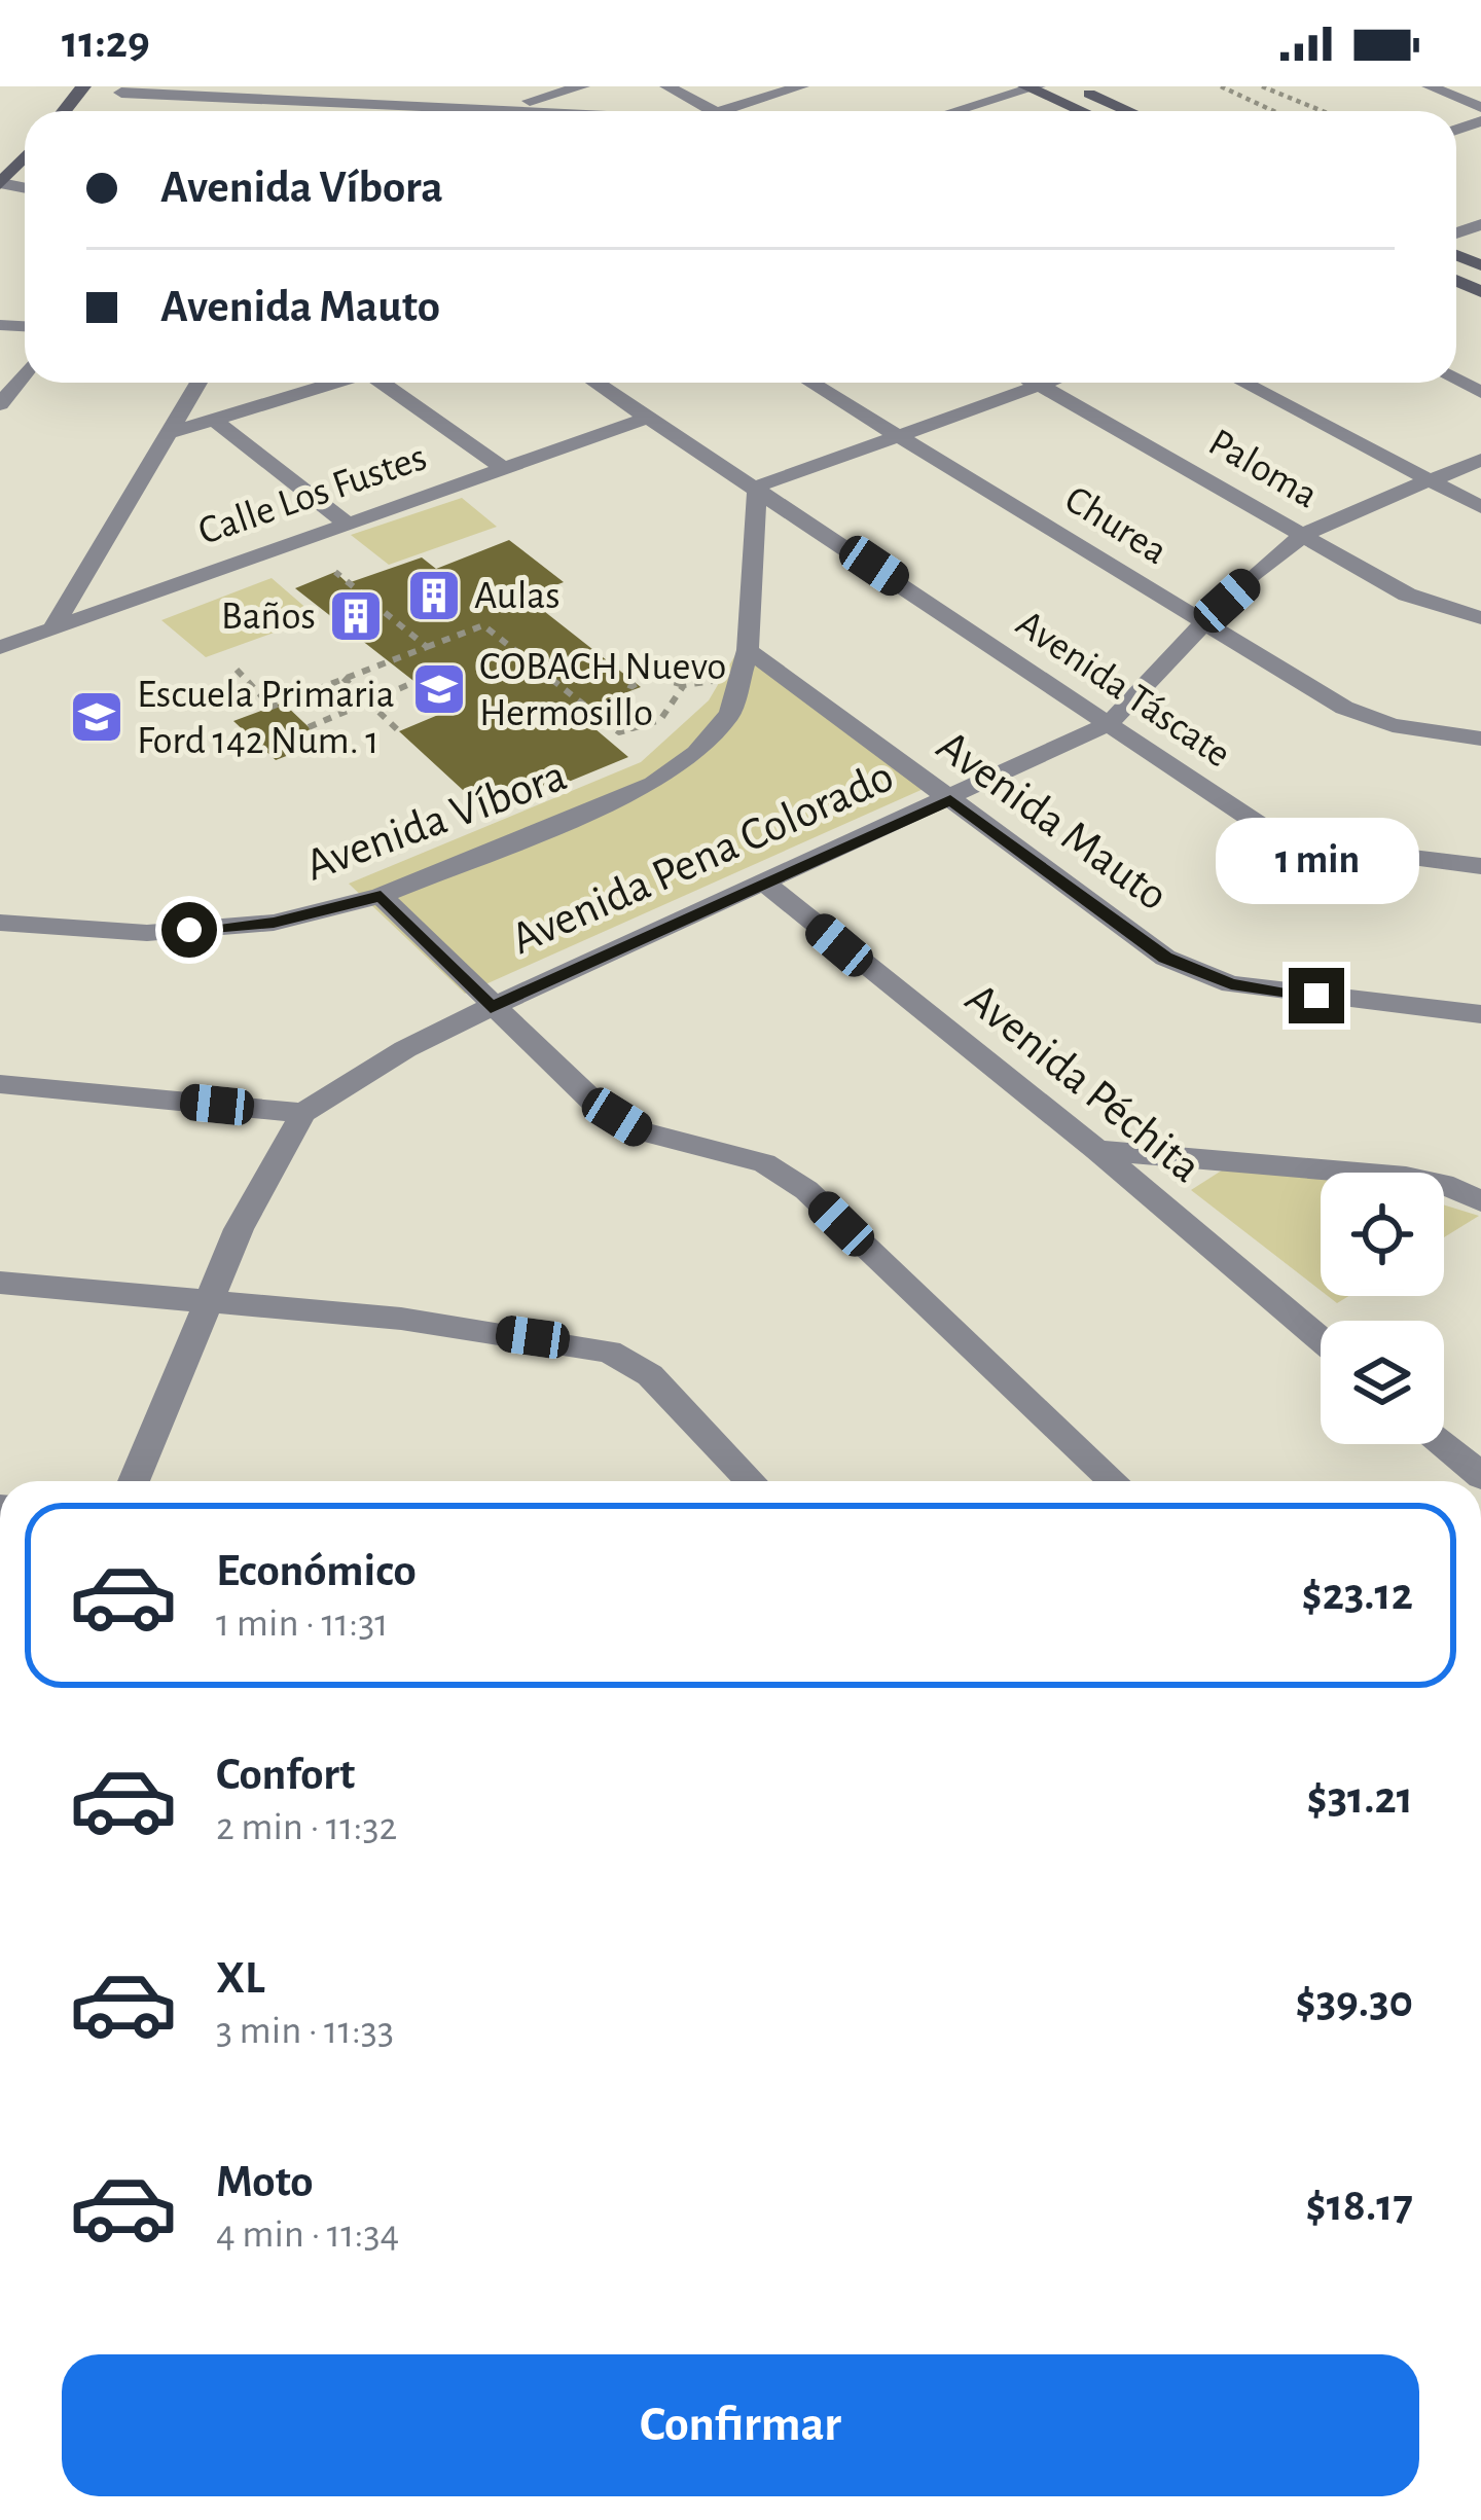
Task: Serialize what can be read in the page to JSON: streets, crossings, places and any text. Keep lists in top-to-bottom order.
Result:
{
  "streets": {
    "street": [
      "Paloma",
      "Calle Los Fustes",
      "Churea",
      "Avenida Táscate",
      "Avenida Víbora",
      "Avenida Mauto",
      "Avenida Pena Colorado",
      "Avenida Péchita"
    ]
  },
  "crossings": [
    ["Paloma", "Avenida Pena Colorado"],
    ["Calle Los Fustes", "Avenida Táscate"],
    ["Churea", "Avenida Pena Colorado"],
    ["Avenida Táscate", "Avenida Víbora"],
    ["Avenida Táscate", "Avenida Pena Colorado"],
    ["Avenida Víbora", "Avenida Mauto"],
    ["Avenida Mauto", "Avenida Pena Colorado"],
    ["Avenida Pena Colorado", "Avenida Péchita"]
  ],
  "places": {
    "building": ["Aulas", "Baños"],
    "school or university": ["COBACH Nuevo Hermosillo", "Escuela Primaria Ford 142 Num. 1"]
  },
  "page": {
    "status": "11:29",
    "banner": ["Avenida Víbora", "Avenida Mauto"],
    "bubble": "1 min",
    "list": [
      {
        "name": "Económico",
        "note": "1 min · 11:31",
        "value": "$23.12"
      },
      {
        "name": "Confort",
        "note": "2 min · 11:32",
        "value": "$31.21"
      },
      {
        "name": "XL",
        "note": "3 min · 11:33",
        "value": "$39.30"
      },
      {
        "name": "Moto",
        "note": "4 min · 11:34",
        "value": "$18.17"
      }
    ],
    "buttons": "Confirmar"
  }
}
